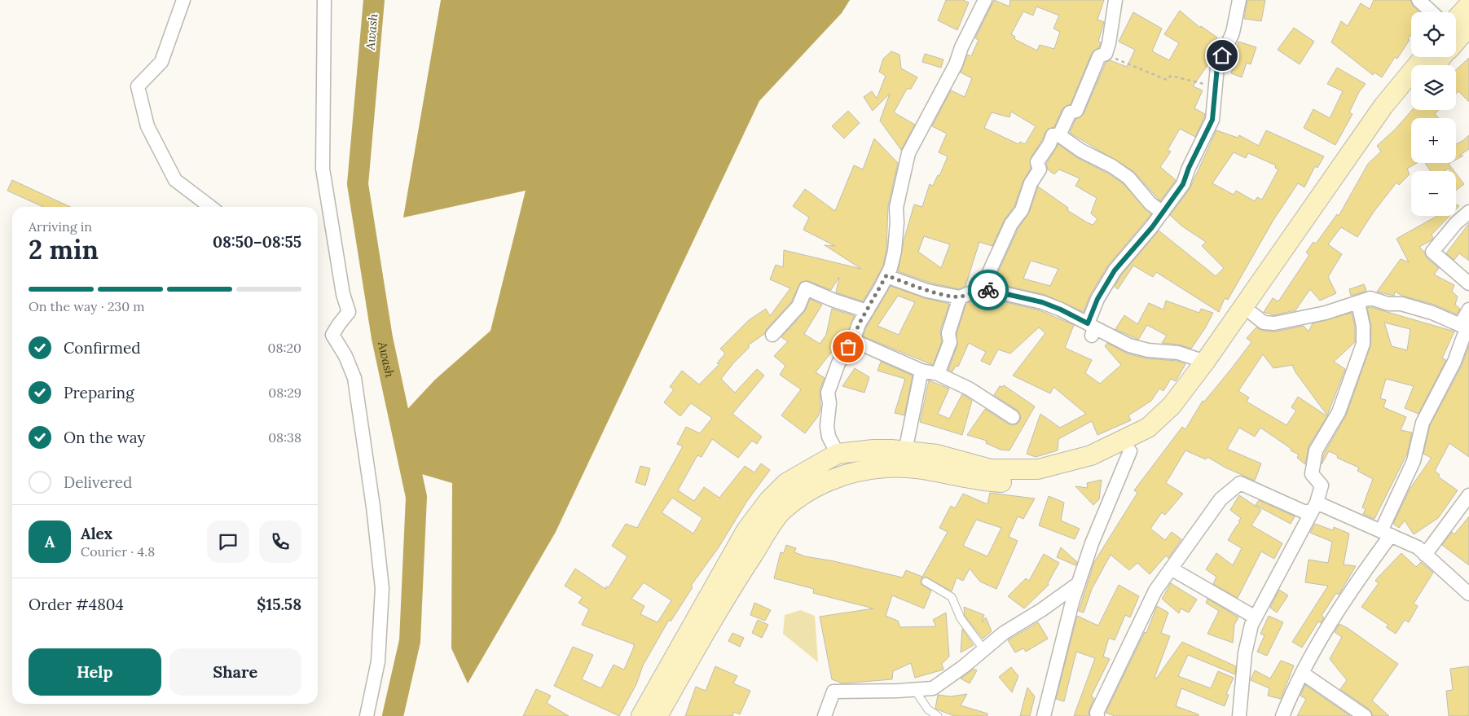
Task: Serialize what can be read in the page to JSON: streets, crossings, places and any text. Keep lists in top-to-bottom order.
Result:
{
  "water": ["Awash"],
  "page": {
    "map_buttons": ["+", "−"],
    "heading": ["2 min", "Arriving in", "08:50–08:55"],
    "panel": [
      "Alex",
      "Courier · 4.8",
      "Order #4804",
      "$15.58"
    ],
    "bar": "On the way · 230 m",
    "list": [
      ["Confirmed", "08:20"],
      ["Preparing", "08:29"],
      ["On the way", "08:38"],
      "Delivered"
    ],
    "round": "A",
    "buttons": ["Help", "Share"]
  }
}
